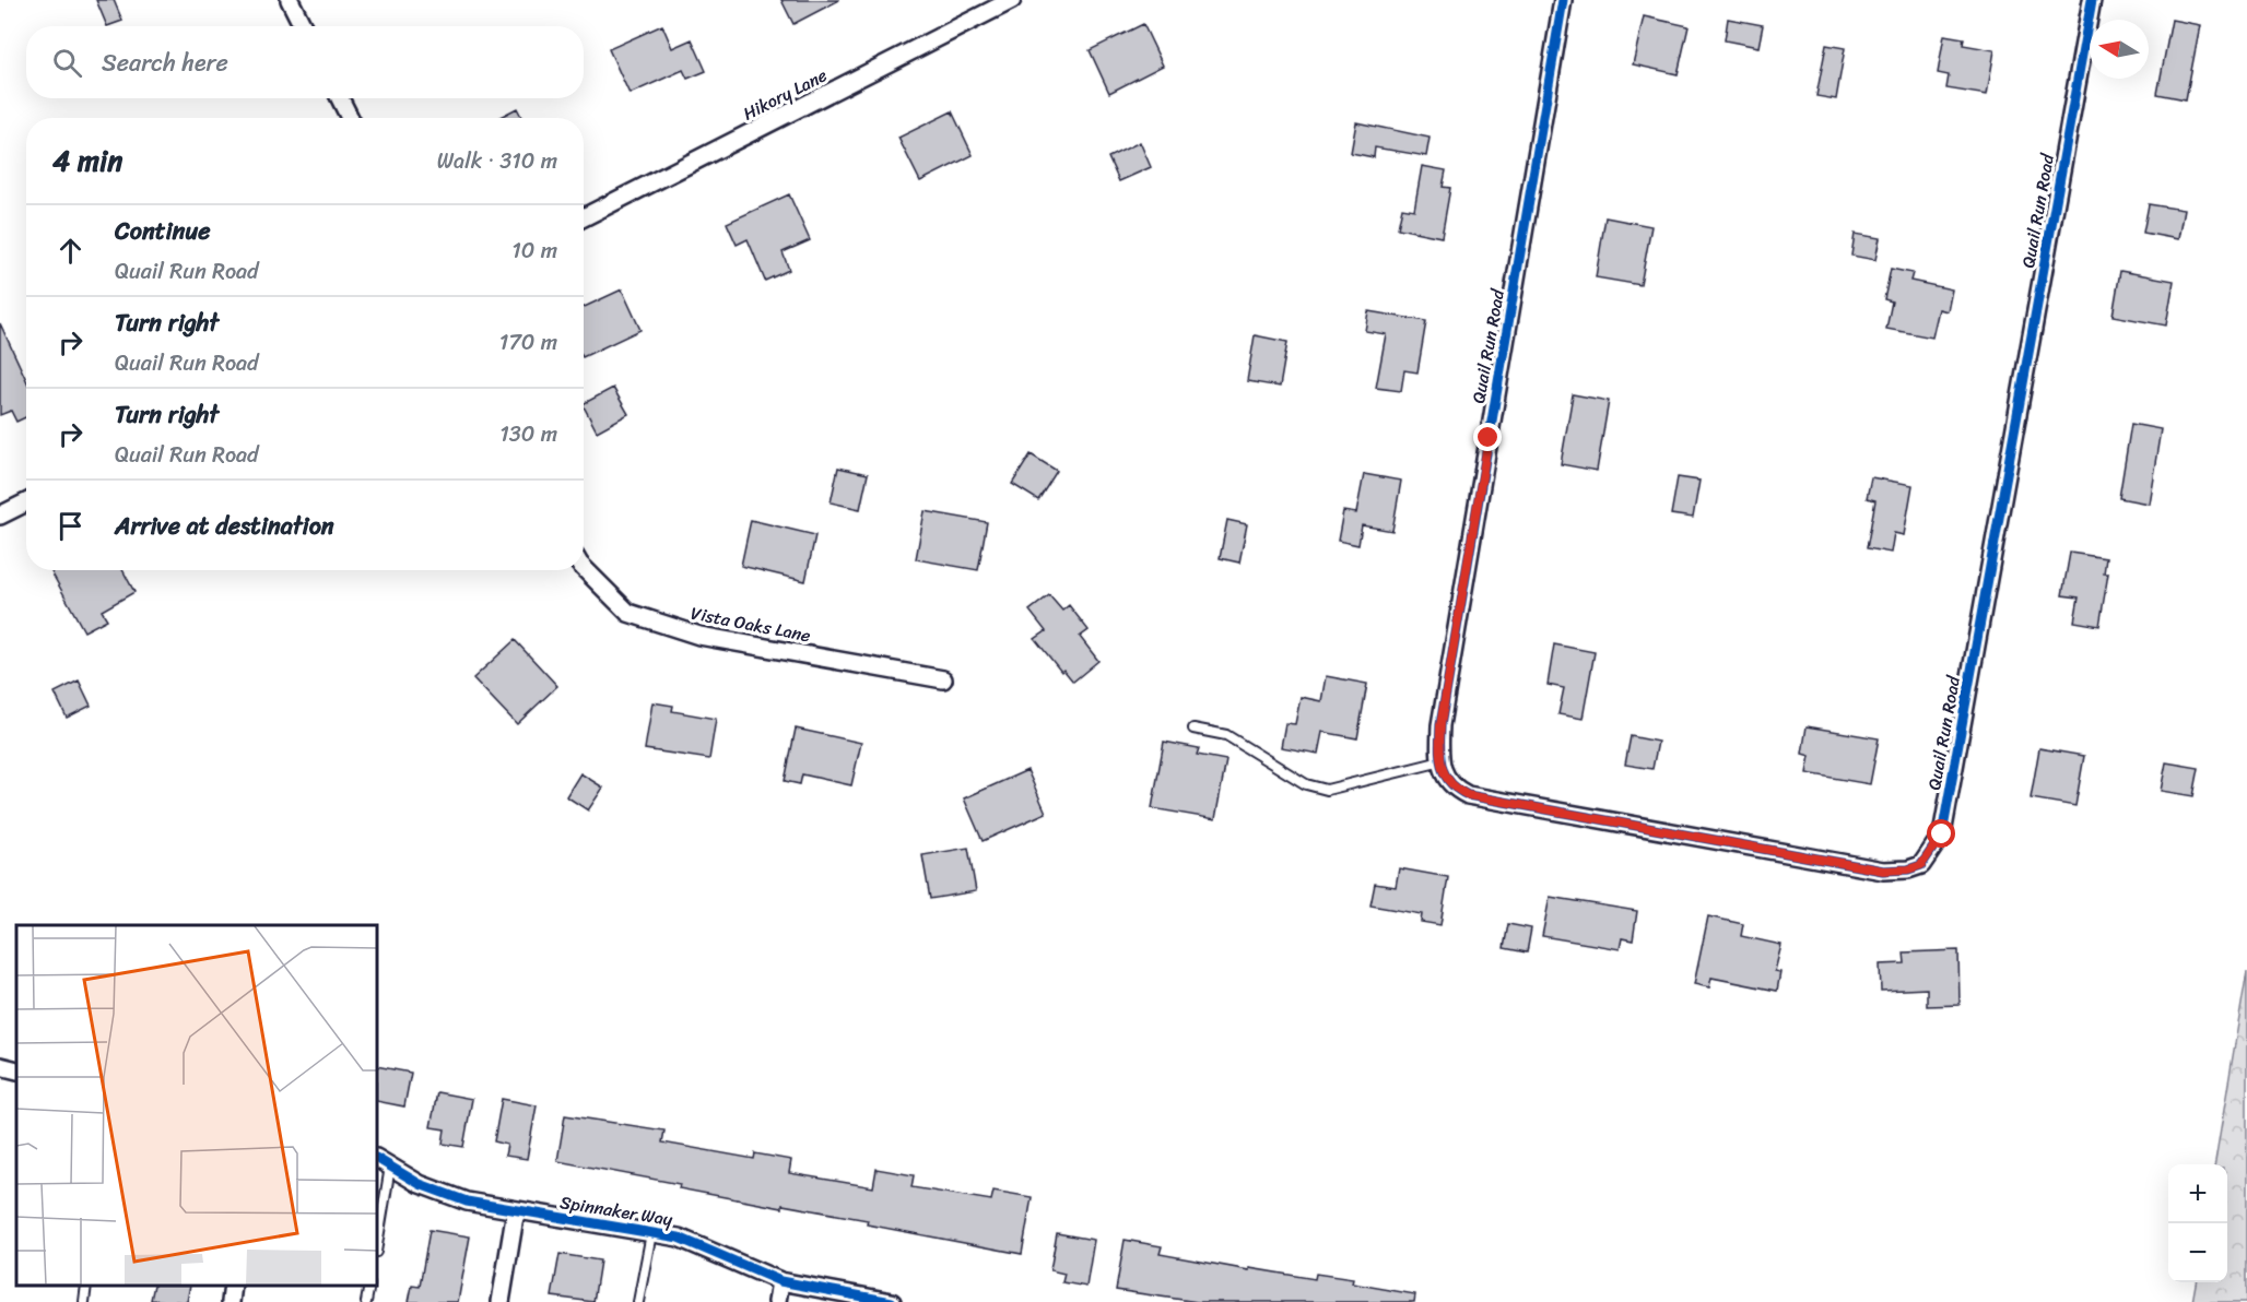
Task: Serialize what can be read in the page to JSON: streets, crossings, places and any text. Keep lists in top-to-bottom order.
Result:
{
  "streets": {
    "street": [
      "Hikory Lane",
      "Quail Run Road",
      "Vista Oaks Lane",
      "Spinnaker Way"
    ]
  },
  "north": "left",
  "page": {
    "search": "Search here",
    "heading": ["4 min", "Walk · 310 m"],
    "list": [
      ["Continue", "Quail Run Road", "10 m"],
      ["Turn right", "Quail Run Road", "170 m"],
      ["Turn right", "Quail Run Road", "130 m"],
      "Arrive at destination"
    ],
    "map_buttons": ["+", "−"]
  }
}
